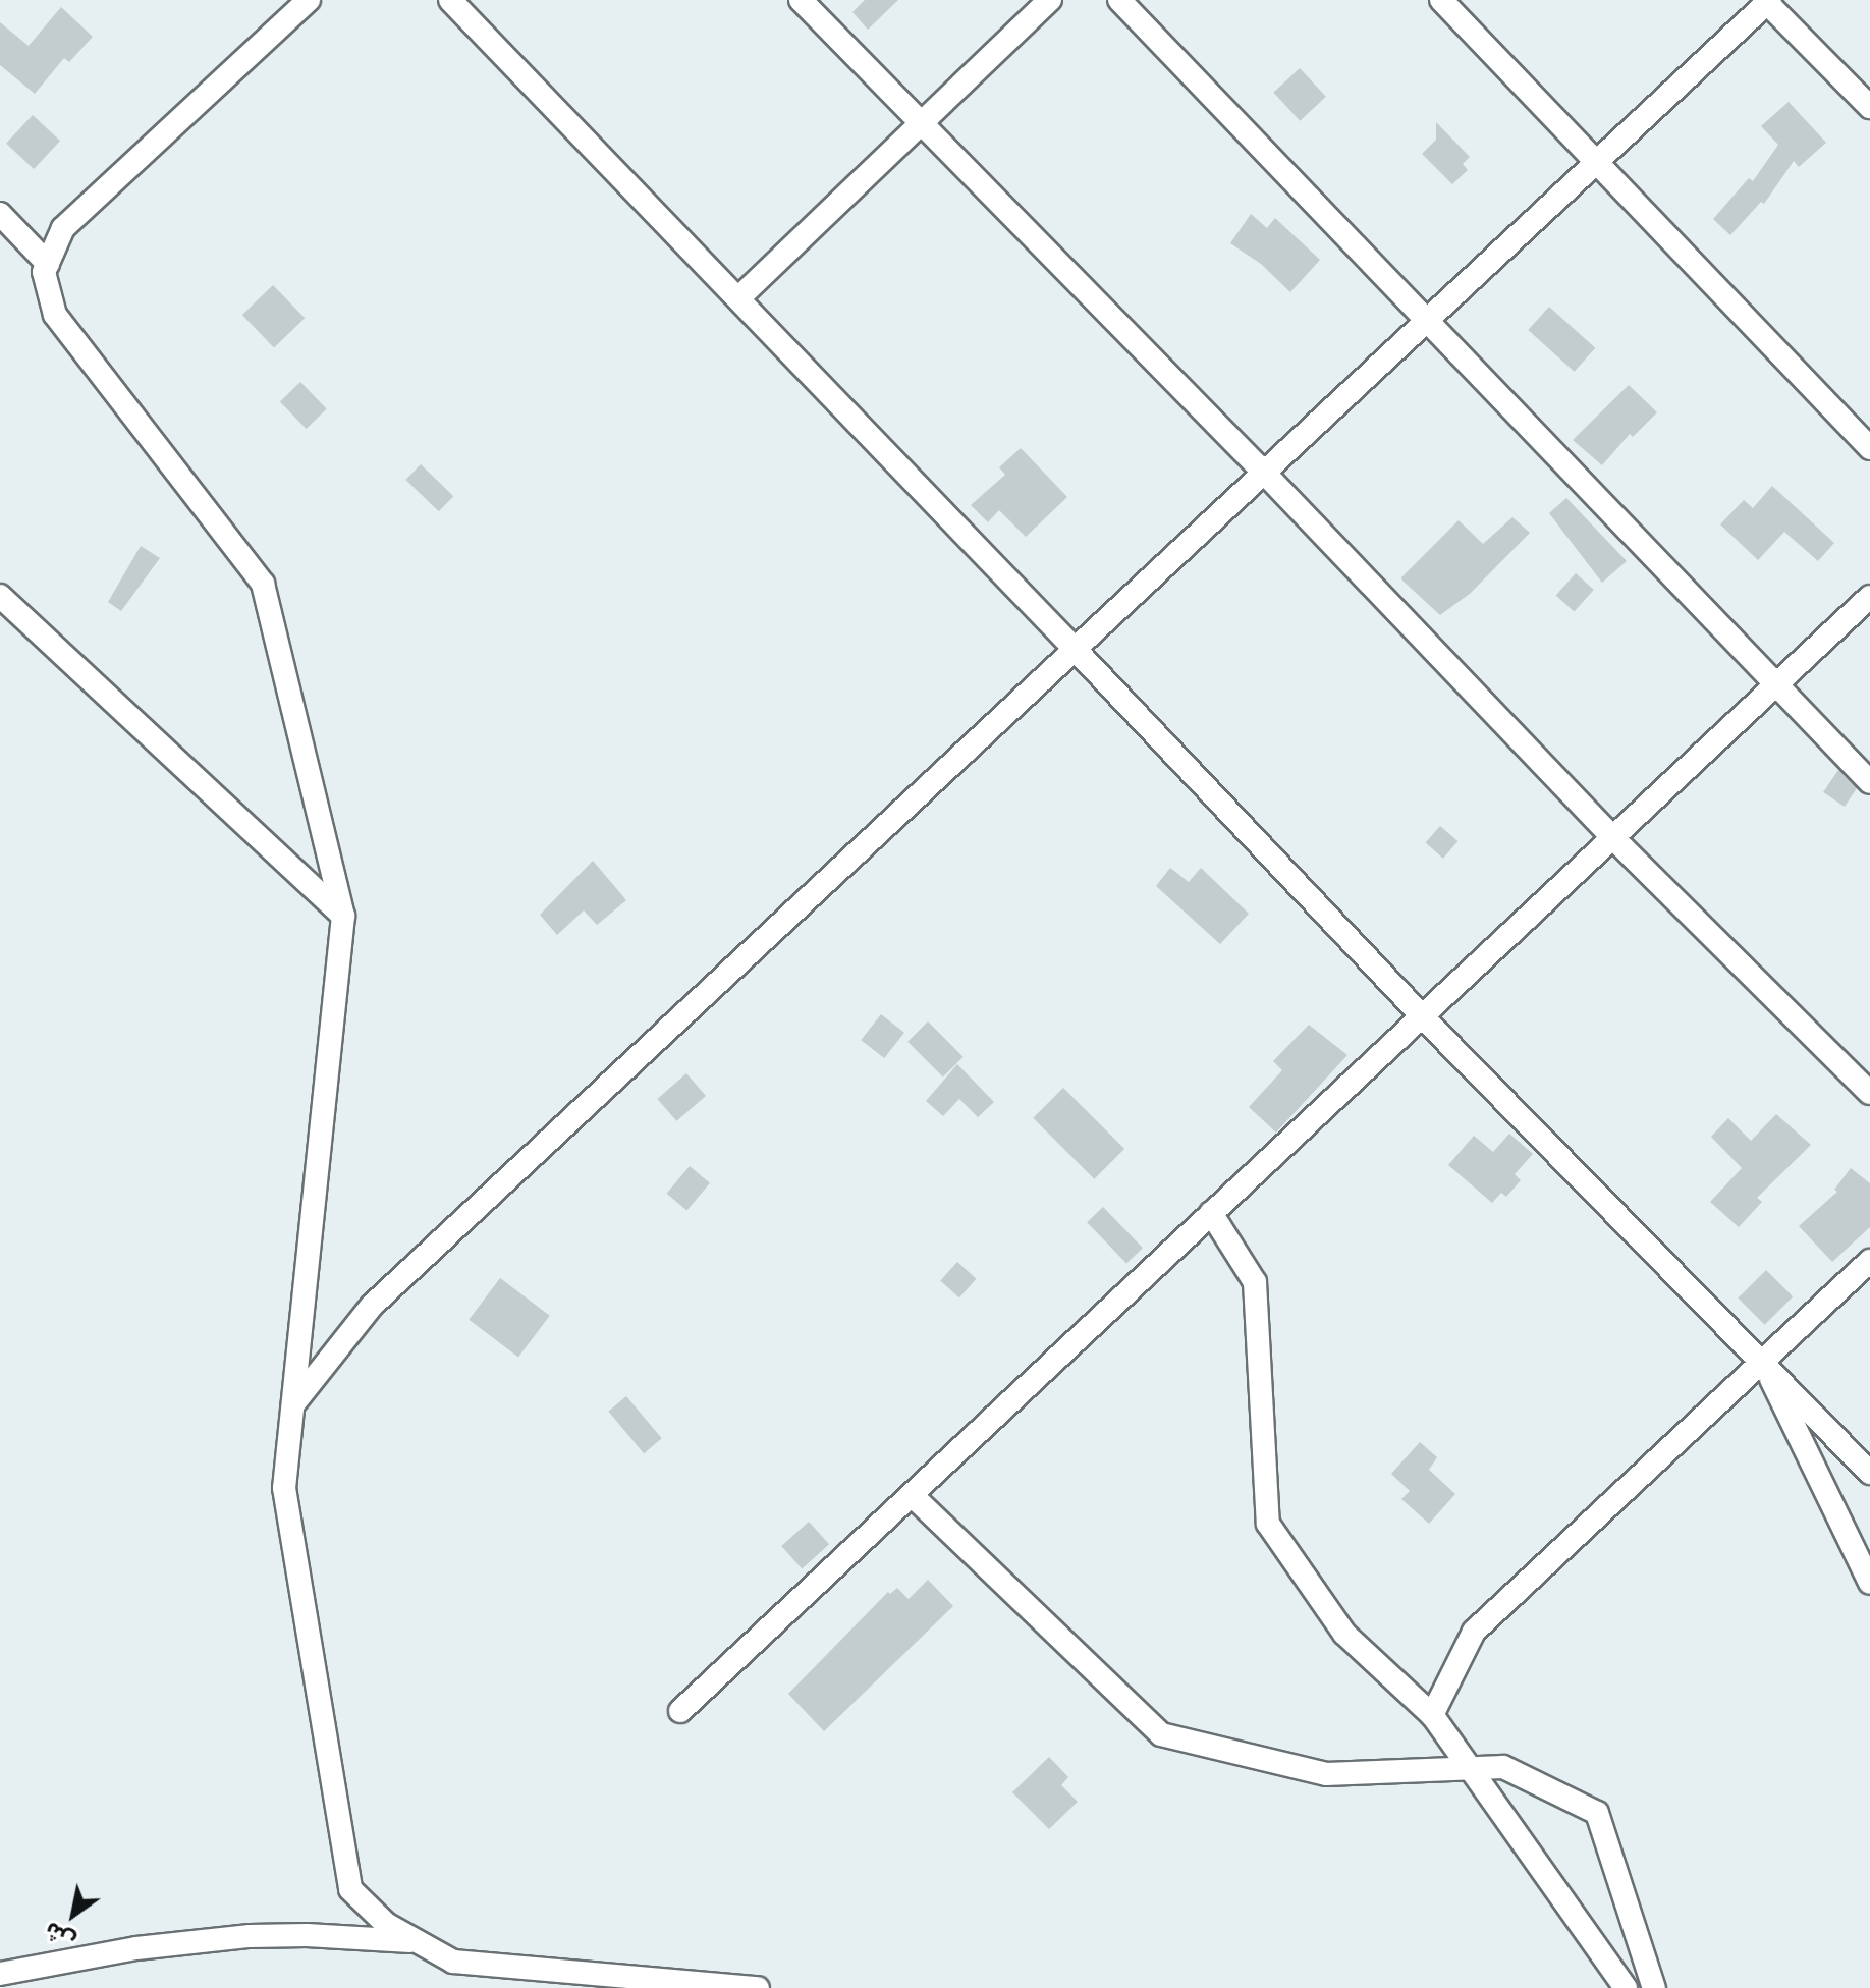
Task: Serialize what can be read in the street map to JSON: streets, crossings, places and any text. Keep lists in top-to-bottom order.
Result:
{
  "north": "bottom left"
}
